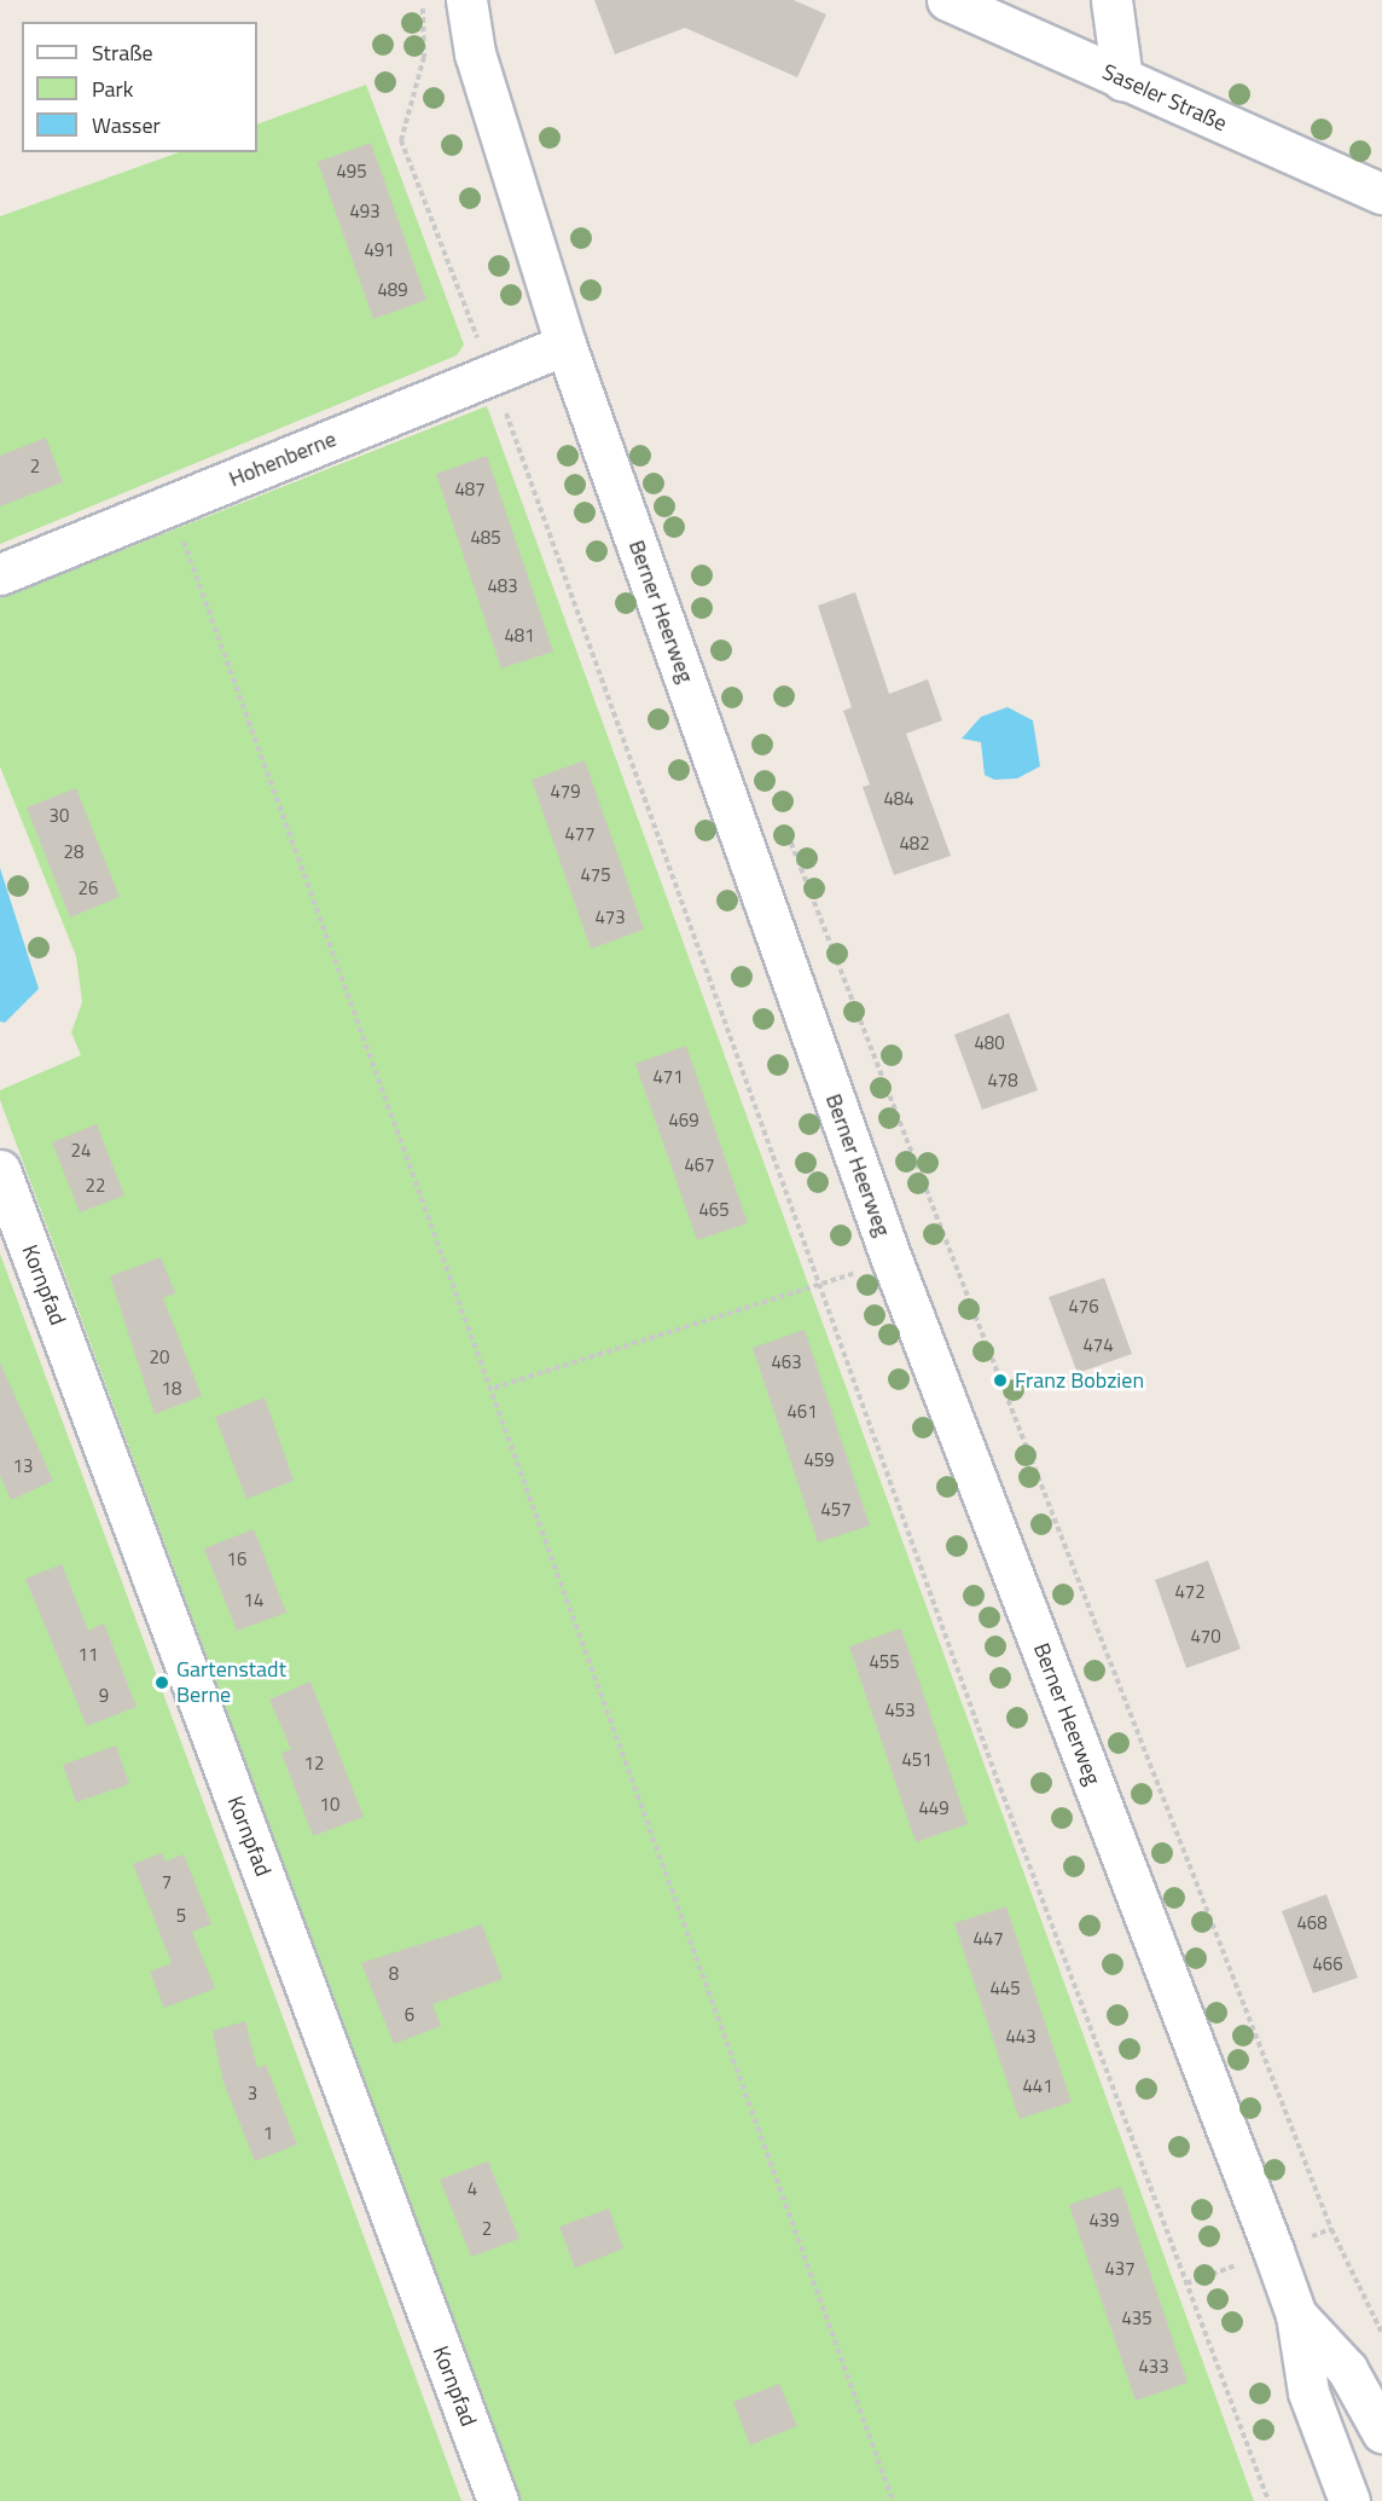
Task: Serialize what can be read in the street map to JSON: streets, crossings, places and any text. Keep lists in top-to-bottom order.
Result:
{
  "streets": {
    "main road": [
      "Saseler Straße",
      "Hohenberne",
      "Berner Heerweg",
      "Kornpfad"
    ]
  },
  "crossings": [
    ["Hohenberne", "Berner Heerweg"]
  ],
  "places": ["Franz Bobzien", "Gartenstadt Berne"],
  "house_numbers": [
    "495",
    "493",
    "491",
    "489",
    "2",
    "487",
    "485",
    "483",
    "481",
    "479",
    "484",
    "30",
    "477",
    "482",
    "28",
    "475",
    "26",
    "473",
    "480",
    "471",
    "478",
    "469",
    "24",
    "467",
    "22",
    "465",
    "476",
    "474",
    "20",
    "463",
    "18",
    "461",
    "459",
    "13",
    "457",
    "16",
    "472",
    "14",
    "470",
    "11",
    "455",
    "9",
    "453",
    "451",
    "12",
    "10",
    "449",
    "7",
    "5",
    "468",
    "447",
    "466",
    "8",
    "445",
    "6",
    "443",
    "441",
    "3",
    "1",
    "4",
    "439",
    "2",
    "437",
    "435",
    "433"
  ],
  "legend": ["Straße", "Park", "Wasser"]
}
